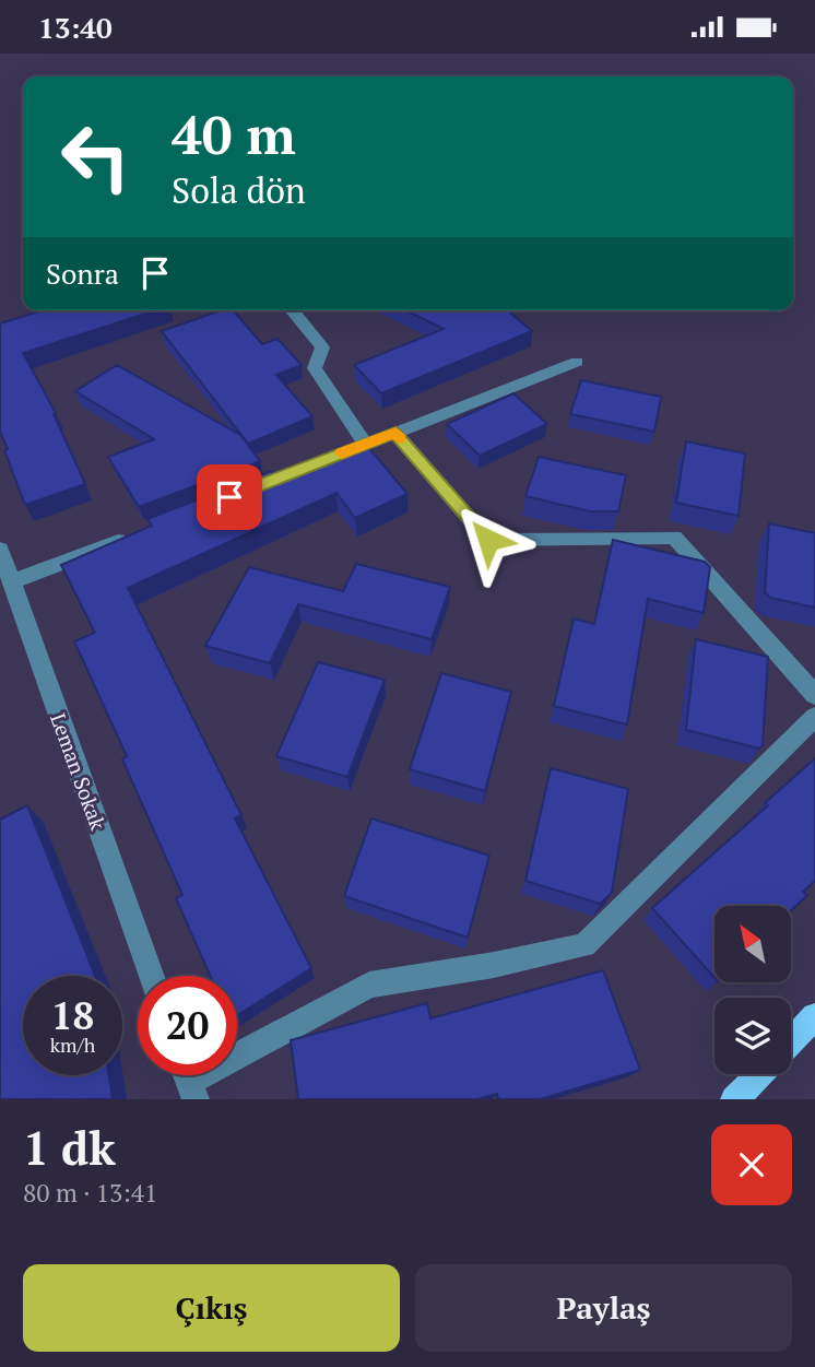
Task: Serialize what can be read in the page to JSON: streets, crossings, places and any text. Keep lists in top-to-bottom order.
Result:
{
  "streets": {
    "street": ["Leman Sokak"]
  },
  "north": "top left",
  "page": {
    "status": "13:40",
    "turn": ["40 m", "Sola dön"],
    "then": "Sonra",
    "speed": "18 km/h",
    "limit": "20",
    "heading": ["1 dk", "80 m · 13:41"],
    "buttons": ["Çıkış", "Paylaş"]
  }
}
